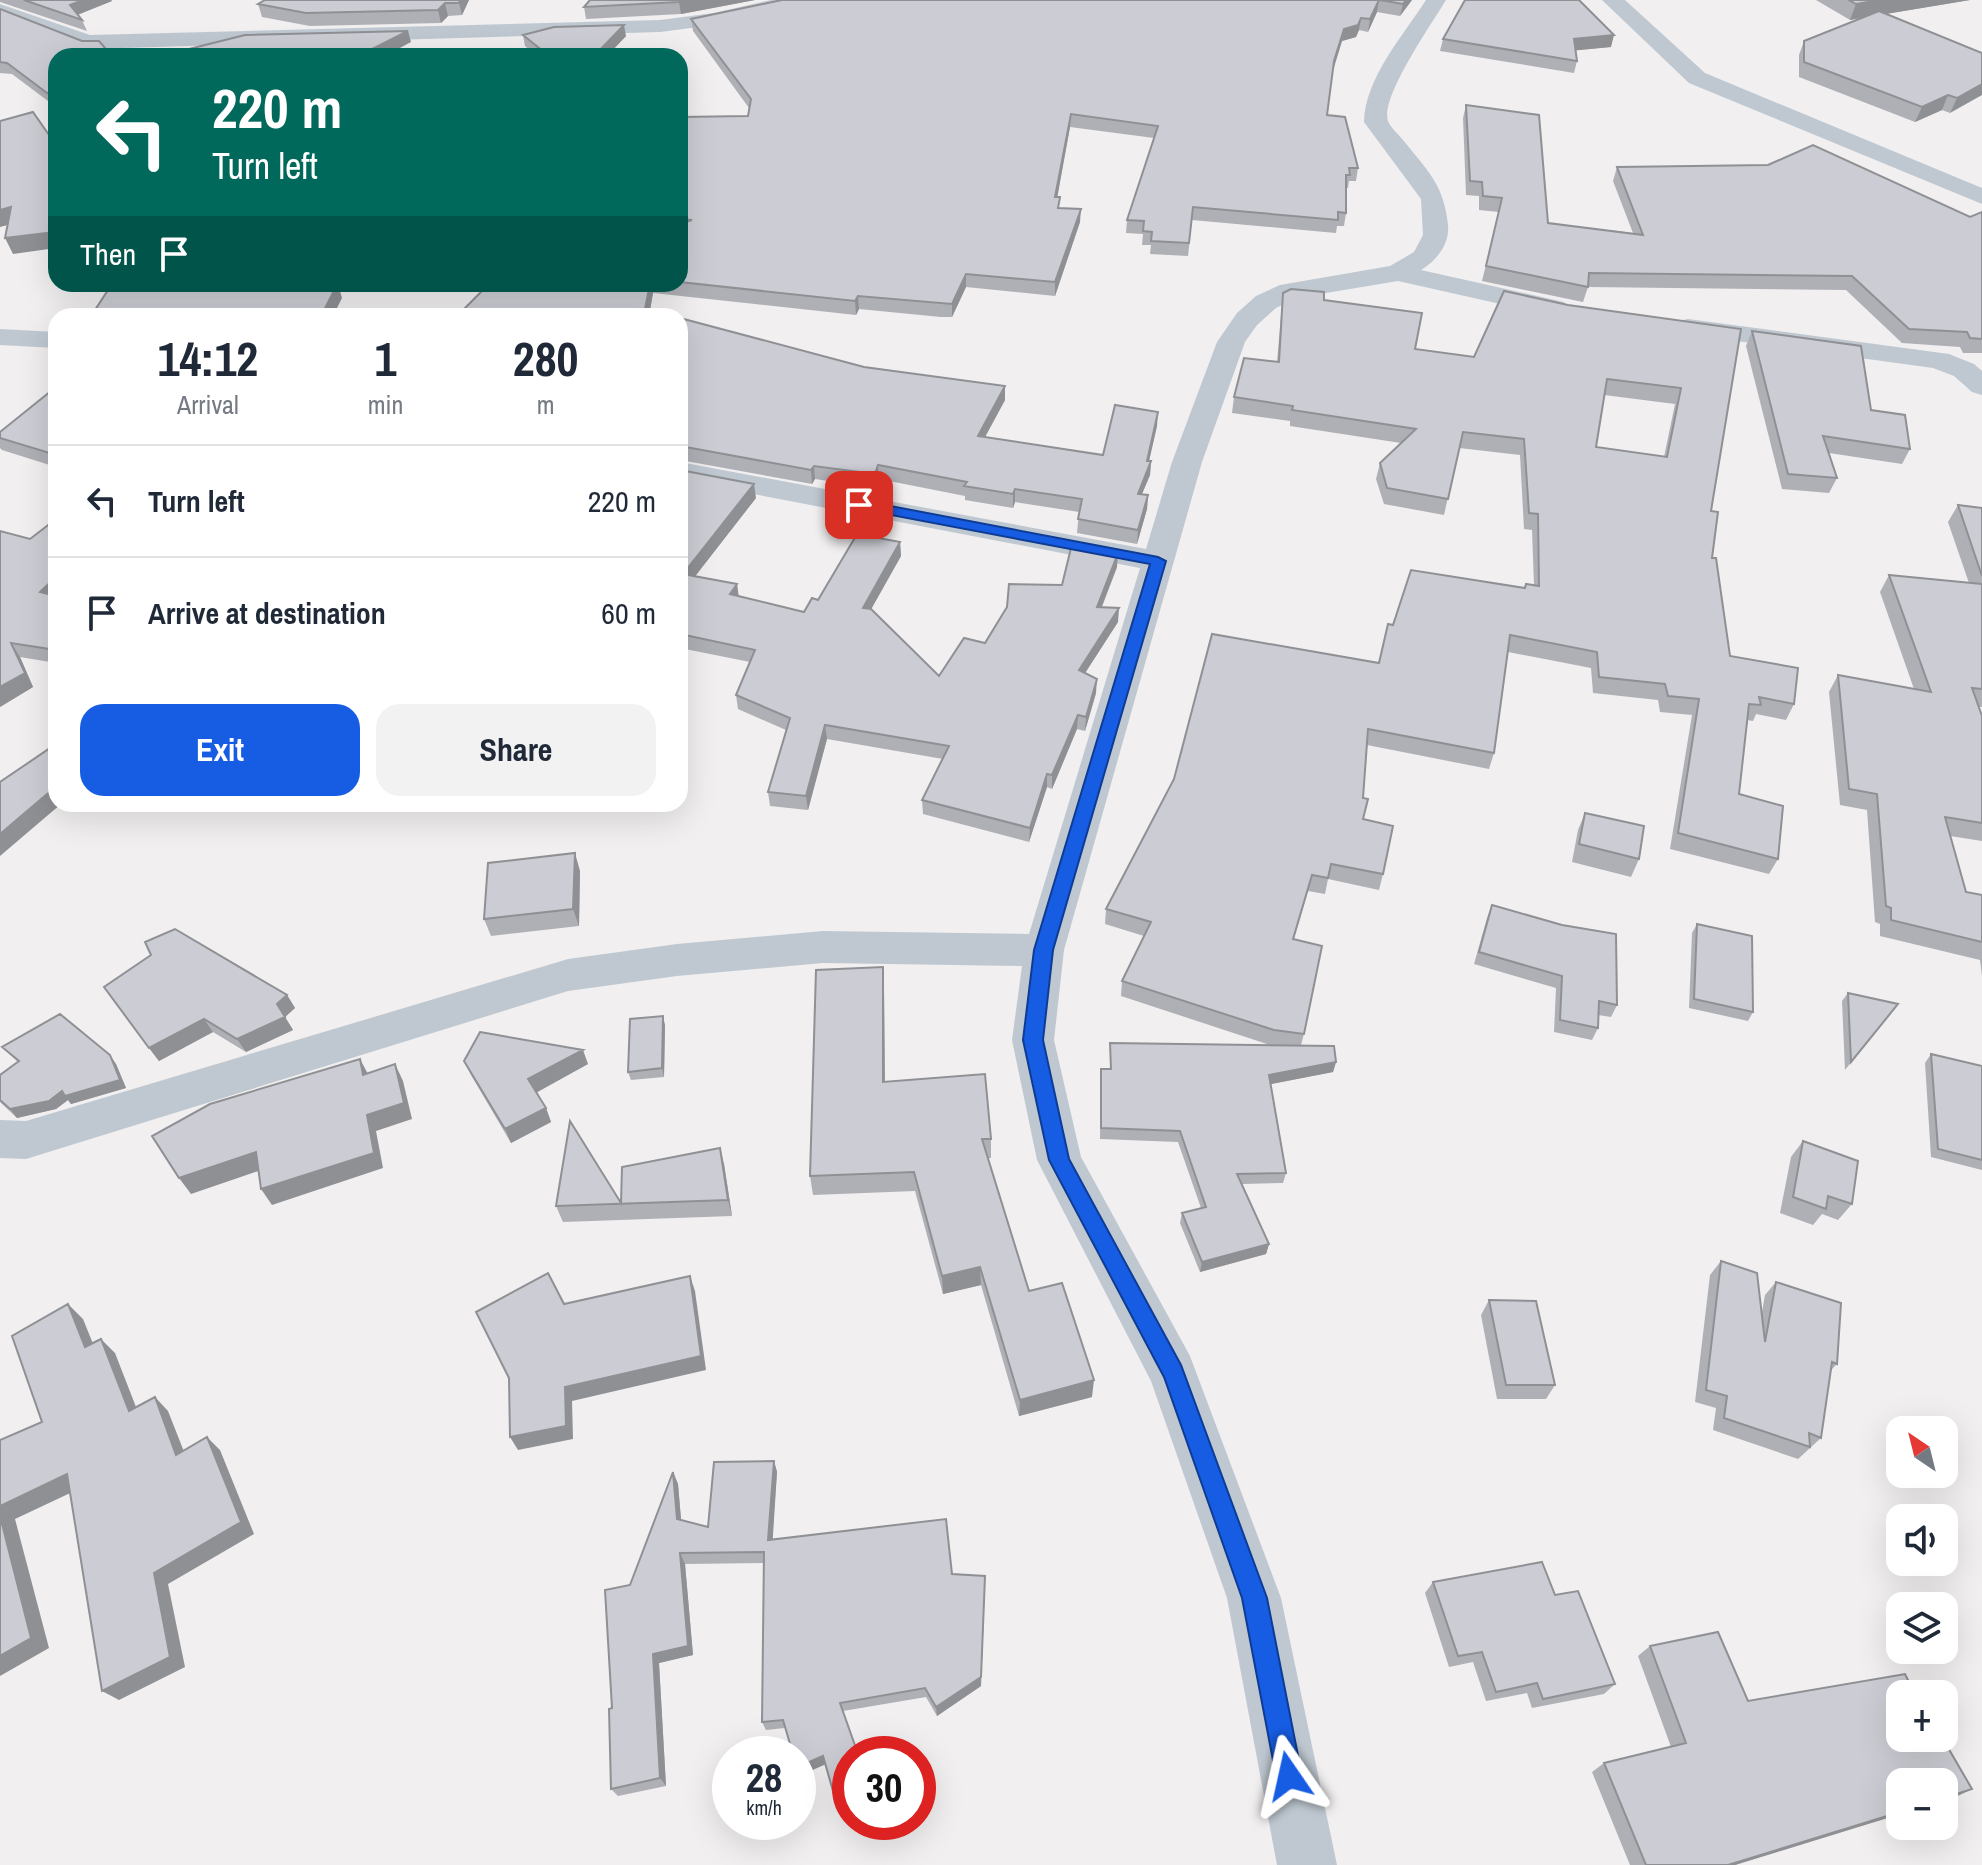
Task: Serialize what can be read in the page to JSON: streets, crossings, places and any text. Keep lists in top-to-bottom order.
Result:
{
  "north": "top left",
  "page": {
    "turn": ["220 m", "Turn left"],
    "then": "Then",
    "eta": [
      "14:12",
      "Arrival",
      "1",
      "min",
      "280",
      "m"
    ],
    "list": [
      {
        "name": "Turn left",
        "value": "220 m"
      },
      {
        "name": "Arrive at destination",
        "value": "60 m"
      }
    ],
    "buttons": ["Exit", "Share"],
    "map_buttons": ["+", "−"],
    "speed": "28 km/h",
    "limit": "30"
  }
}
